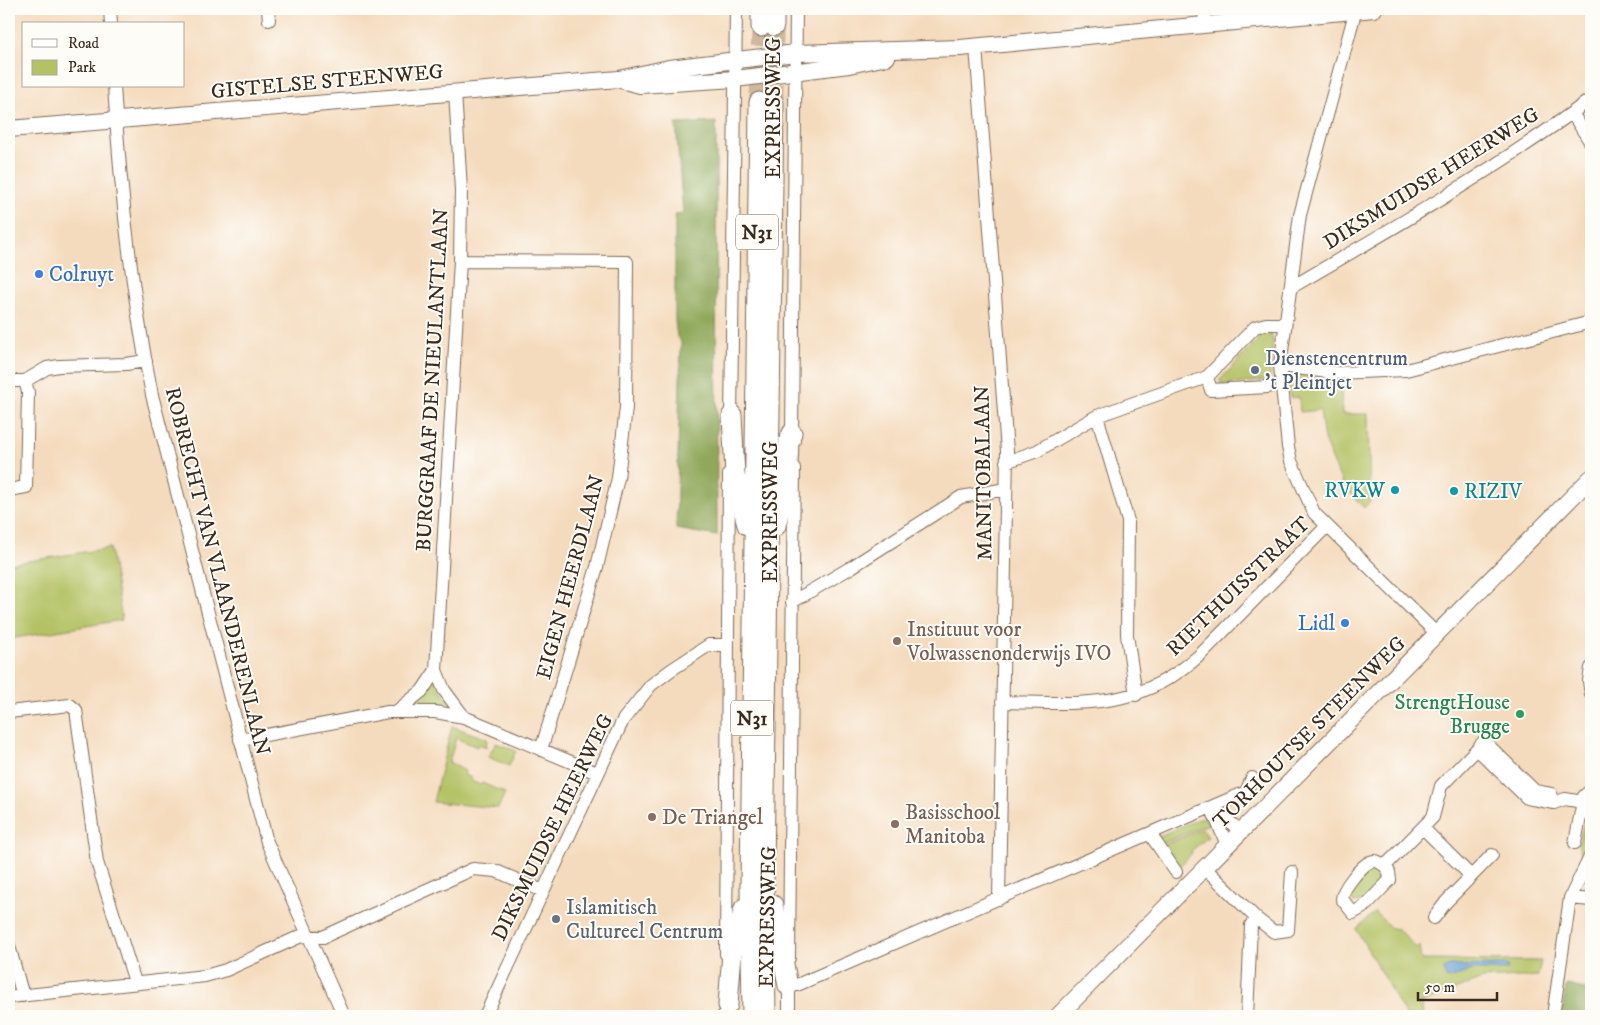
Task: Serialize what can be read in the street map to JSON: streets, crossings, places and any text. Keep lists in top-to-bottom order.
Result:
{
  "streets": {
    "highway": ["EXPRESSWEG", "N31"],
    "main road": ["GISTELSE STEENWEG", "TORHOUTSE STEENWEG"],
    "street": [
      "DIKSMUIDSE HEERWEG",
      "BURGGRAAF DE NIEULANTLAAN",
      "MANITOBALAAN",
      "ROBRECHT VAN VLAANDERENLAAN",
      "EIGEN HEERDLAAN",
      "RIETHUISSTRAAT"
    ]
  },
  "crossings": [
    ["GISTELSE STEENWEG", "EXPRESSWEG"],
    ["GISTELSE STEENWEG", "BURGGRAAF DE NIEULANTLAAN"],
    ["GISTELSE STEENWEG", "MANITOBALAAN"],
    ["GISTELSE STEENWEG", "ROBRECHT VAN VLAANDERENLAAN"],
    ["EXPRESSWEG", "DIKSMUIDSE HEERWEG"],
    ["BURGGRAAF DE NIEULANTLAAN", "EIGEN HEERDLAAN"],
    ["MANITOBALAAN", "RIETHUISSTRAAT"]
  ],
  "places": [
    "Colruyt",
    "Dienstencentrum 't Pleintjet",
    "RVKW",
    "RIZIV",
    "Lidl",
    "Instituut voor Volwassenonderwijs IVO",
    "StrengtHouse Brugge",
    "De Triangel",
    "Basisschool Manitoba",
    "Islamitisch Cultureel Centrum"
  ],
  "legend": ["Road", "Park"],
  "scale_bar": "50 m"
}
